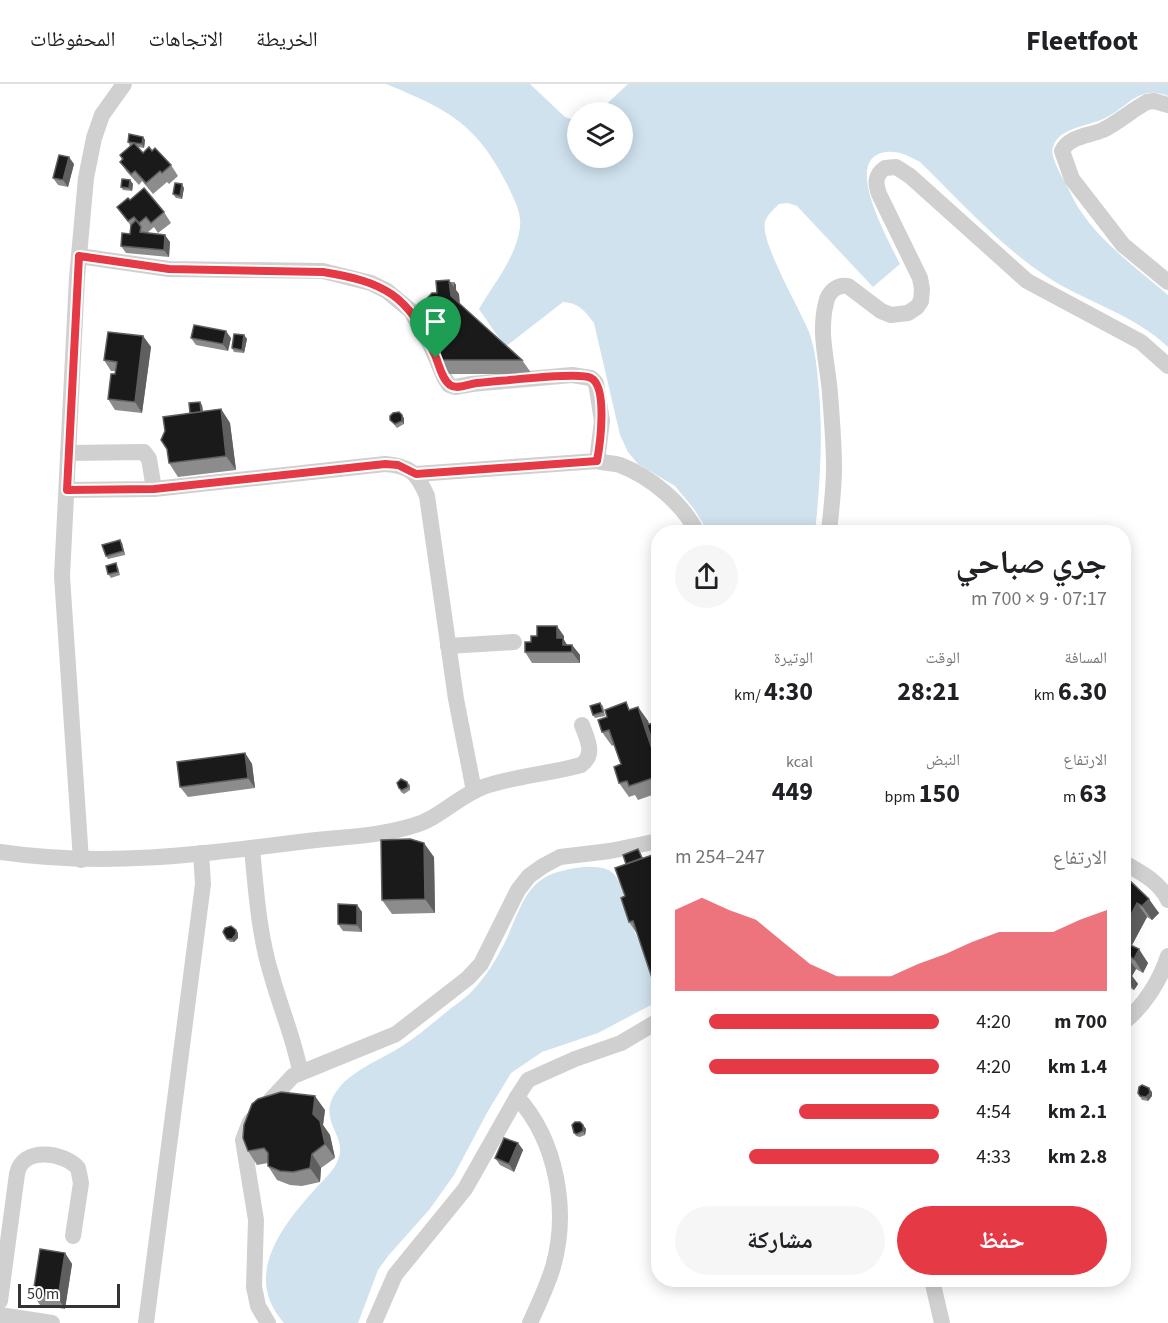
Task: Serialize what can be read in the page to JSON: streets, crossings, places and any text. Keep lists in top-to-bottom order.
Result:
{
  "scale_bar": "50 m",
  "page": {
    "header": "Fleetfoot",
    "nav": ["الخريطة", "الاتجاهات", "المحفوظات"],
    "heading": ["جري صباحي", "07:17 · 9 × 700 m"],
    "stats": [
      ["المسافة", "6.30 km"],
      ["الوقت", "28:21"],
      ["الوتيرة", "4:30 /km"],
      ["الارتفاع", "63 m"],
      ["النبض", "150 bpm"],
      ["kcal", "449"]
    ],
    "chart": ["الارتفاع", "247–254 m"],
    "list": [
      {
        "name": "700 m",
        "note": "4:20"
      },
      {
        "name": "1.4 km",
        "note": "4:20"
      },
      {
        "name": "2.1 km",
        "note": "4:54"
      },
      {
        "name": "2.8 km",
        "note": "4:33"
      }
    ],
    "buttons": ["حفظ", "مشاركة"],
    "scale": "50 m"
  }
}
